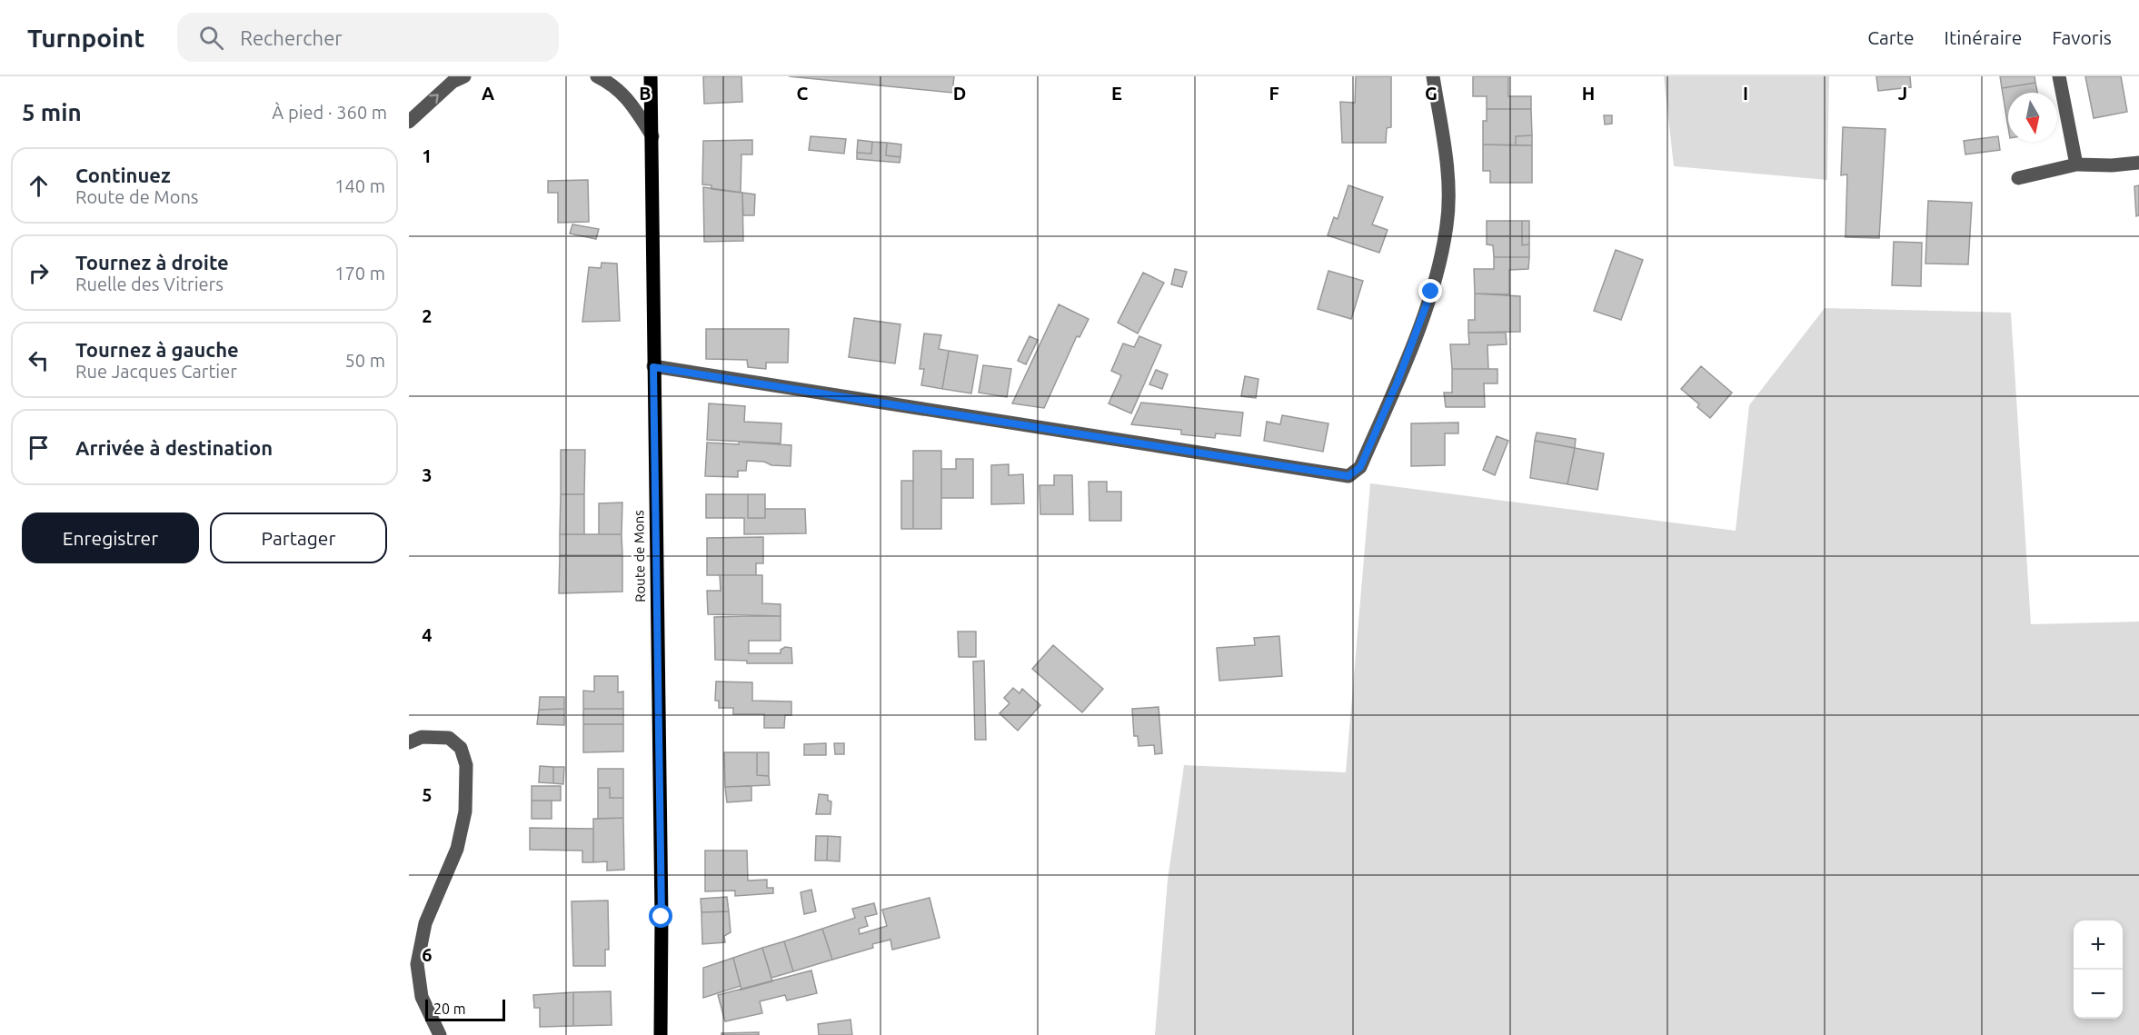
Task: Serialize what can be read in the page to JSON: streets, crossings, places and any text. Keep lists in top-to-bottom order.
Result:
{
  "streets": {
    "main road": ["Route de Mons"]
  },
  "scale_bar": "20 m",
  "north": "bottom",
  "page": {
    "header": "Turnpoint",
    "search": "Rechercher",
    "nav": ["Carte", "Itinéraire", "Favoris"],
    "heading": ["5 min", "À pied · 360 m"],
    "list": [
      ["Continuez", "Route de Mons", "140 m"],
      ["Tournez à droite", "Ruelle des Vitriers", "170 m"],
      ["Tournez à gauche", "Rue Jacques Cartier", "50 m"],
      "Arrivée à destination"
    ],
    "buttons": ["Enregistrer", "Partager"],
    "map_buttons": ["+", "−"],
    "scale": "20 m"
  },
  "grid": {
    "columns": [
      "A",
      "B",
      "C",
      "D",
      "E",
      "F",
      "G",
      "H",
      "I",
      "J"
    ],
    "rows": [
      "1",
      "2",
      "3",
      "4",
      "5",
      "6"
    ]
  }
}
